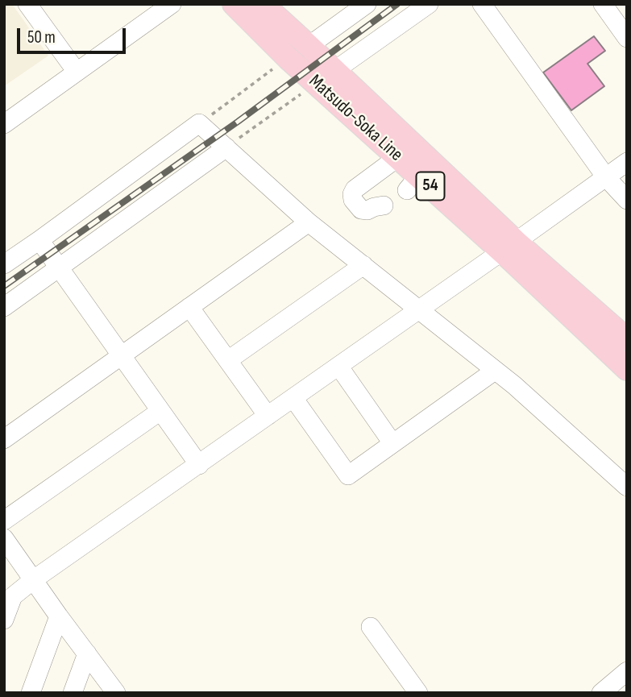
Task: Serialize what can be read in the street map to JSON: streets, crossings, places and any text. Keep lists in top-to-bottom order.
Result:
{
  "streets": {
    "main road": ["Matsudo-Soka Line", "54"]
  },
  "scale_bar": "50 m"
}
